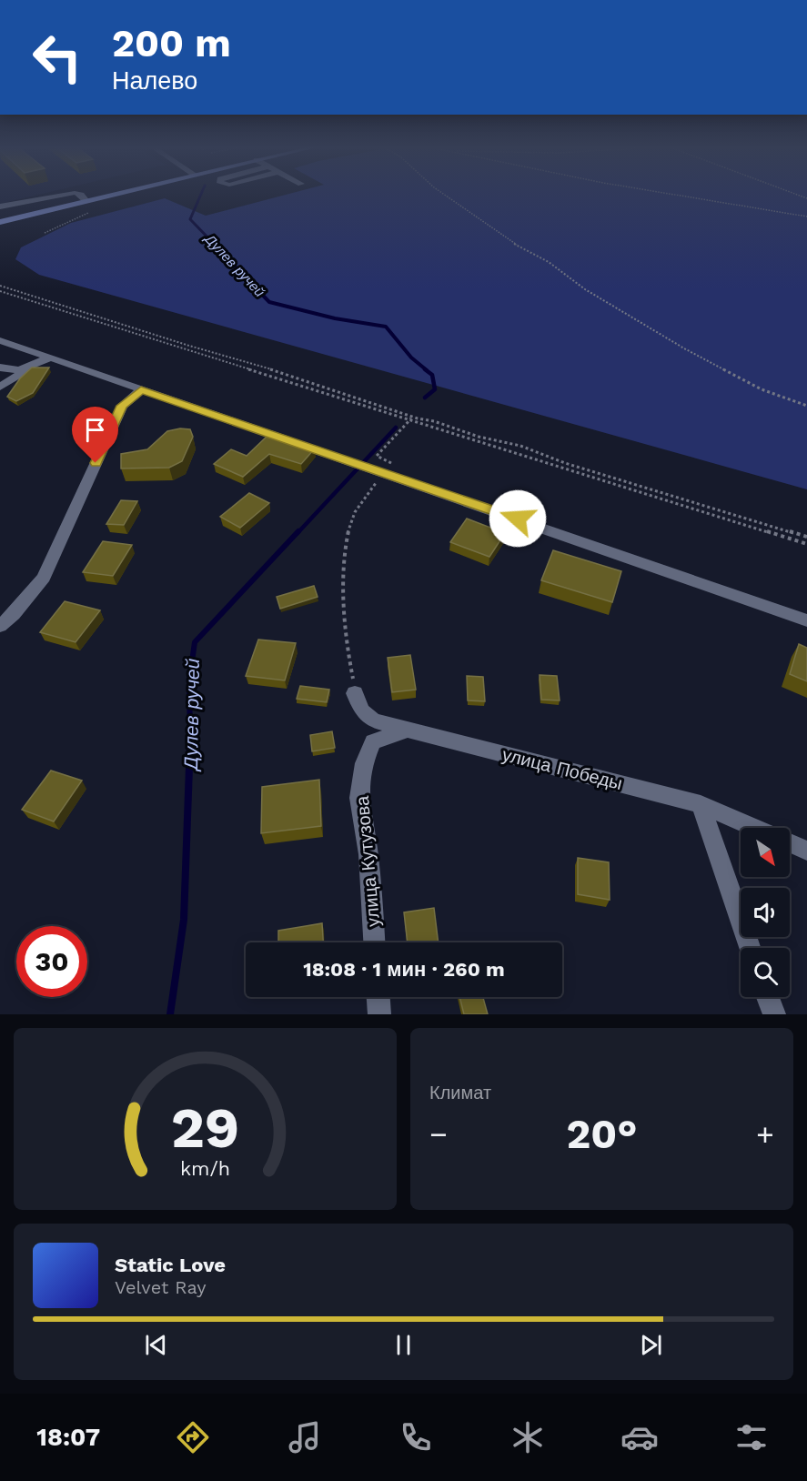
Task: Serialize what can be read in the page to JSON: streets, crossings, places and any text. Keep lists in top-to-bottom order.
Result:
{
  "streets": {
    "street": ["улица Победы", "улица Кутузова"]
  },
  "crossings": [
    ["улица Победы", "улица Кутузова"]
  ],
  "water": ["Дулев ручей"],
  "north": "bottom right",
  "page": {
    "turn": ["200 m", "Налево"],
    "limit": "30",
    "trip": "18:08 · 1 мин · 260 m",
    "tile": "Климат",
    "heat": ["−", "20°", "+"],
    "song": ["Static Love", "Velvet Ray"],
    "tabs": "18:07",
    "gauge": ["29", "km/h"]
  }
}
